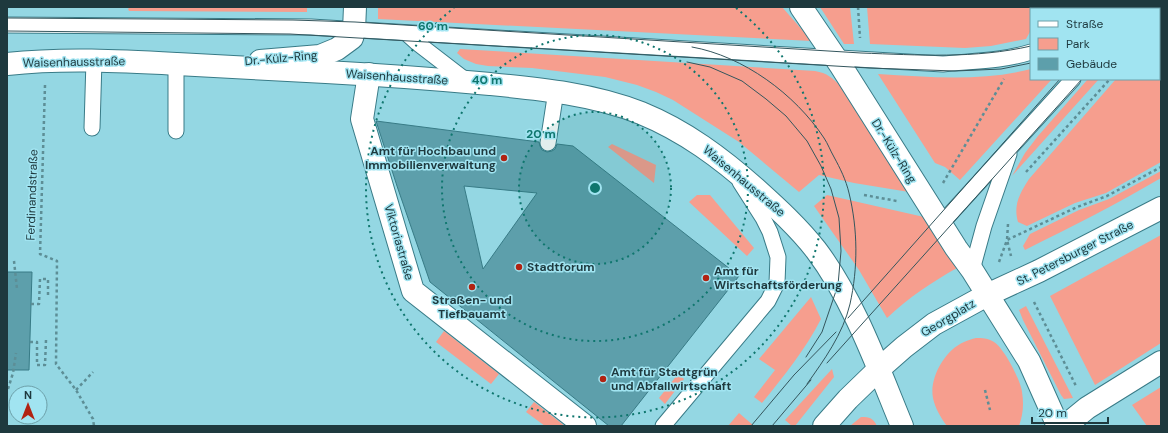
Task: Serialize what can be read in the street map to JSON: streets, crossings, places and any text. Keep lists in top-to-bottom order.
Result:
{
  "streets": {
    "main road": [
      "Dr.-Külz-Ring",
      "Waisenhausstraße",
      "Viktoriastraße",
      "St. Petersburger Straße",
      "Georgplatz"
    ],
    "path": ["Ferdinandstraße"]
  },
  "crossings": [
    ["Dr.-Külz-Ring", "Waisenhausstraße"],
    ["Dr.-Külz-Ring", "St. Petersburger Straße"],
    ["Dr.-Külz-Ring", "Georgplatz"],
    ["Waisenhausstraße", "Ferdinandstraße"],
    ["Waisenhausstraße", "Viktoriastraße"],
    ["Waisenhausstraße", "Georgplatz"],
    ["St. Petersburger Straße", "Georgplatz"]
  ],
  "places": [
    "Amt für Hochbau und Immobilienverwaltung",
    "Stadtforum",
    "Amt für Wirtschaftsförderung",
    "Straßen- und Tiefbauamt",
    "Amt für Stadtgrün und Abfallwirtschaft"
  ],
  "legend": ["Straße", "Park", "Gebäude"],
  "scale_bar": "20 m",
  "north": "top",
  "rings": ["60 m", "40 m", "20 m"]
}
